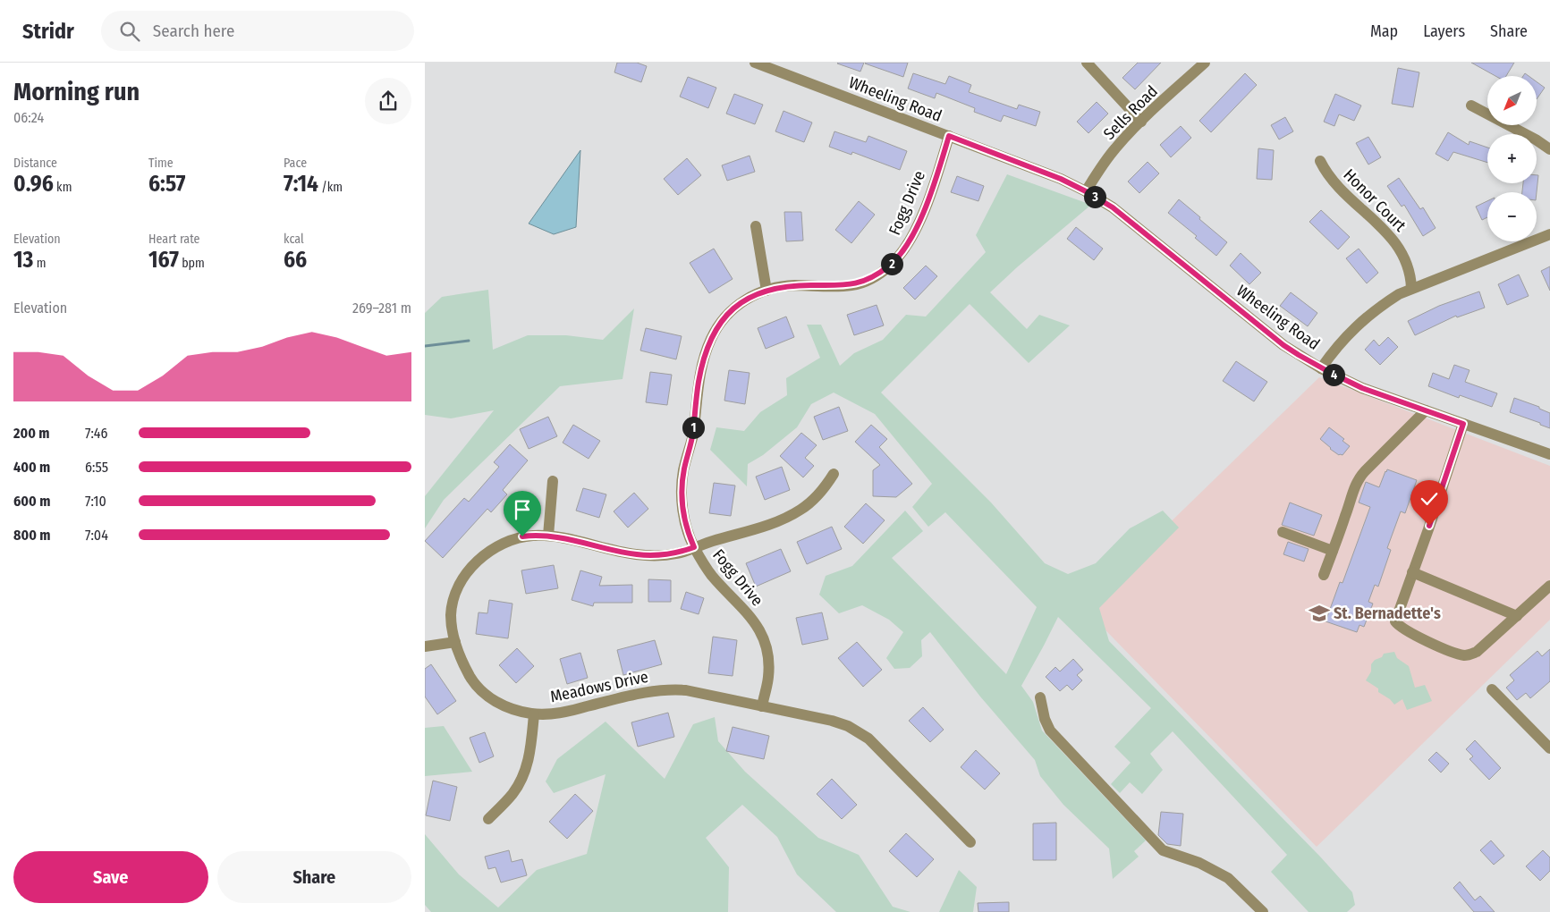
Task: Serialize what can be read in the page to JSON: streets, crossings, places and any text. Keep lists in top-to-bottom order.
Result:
{
  "streets": {
    "street": [
      "Wheeling Road",
      "Sells Road",
      "Honor Court",
      "Fogg Drive",
      "Meadows Drive"
    ]
  },
  "crossings": [
    ["Wheeling Road", "Sells Road"],
    ["Wheeling Road", "Fogg Drive"],
    ["Fogg Drive", "Meadows Drive"]
  ],
  "places": {
    "school or university": ["St. Bernadette's"]
  },
  "north": "bottom left",
  "page": {
    "header": "Stridr",
    "search": "Search here",
    "nav": ["Map", "Layers", "Share"],
    "heading": ["Morning run", "06:24"],
    "map_buttons": ["+", "−"],
    "stats": [
      ["Distance", "0.96 km"],
      ["Time", "6:57"],
      ["Pace", "7:14 /km"],
      ["Elevation", "13 m"],
      ["Heart rate", "167 bpm"],
      ["kcal", "66"]
    ],
    "pins": [
      "3",
      "2",
      "4",
      "1"
    ],
    "chart": ["Elevation", "269–281 m"],
    "list": [
      {
        "name": "200 m",
        "note": "7:46"
      },
      {
        "name": "400 m",
        "note": "6:55"
      },
      {
        "name": "600 m",
        "note": "7:10"
      },
      {
        "name": "800 m",
        "note": "7:04"
      }
    ],
    "buttons": ["Save", "Share"]
  }
}
